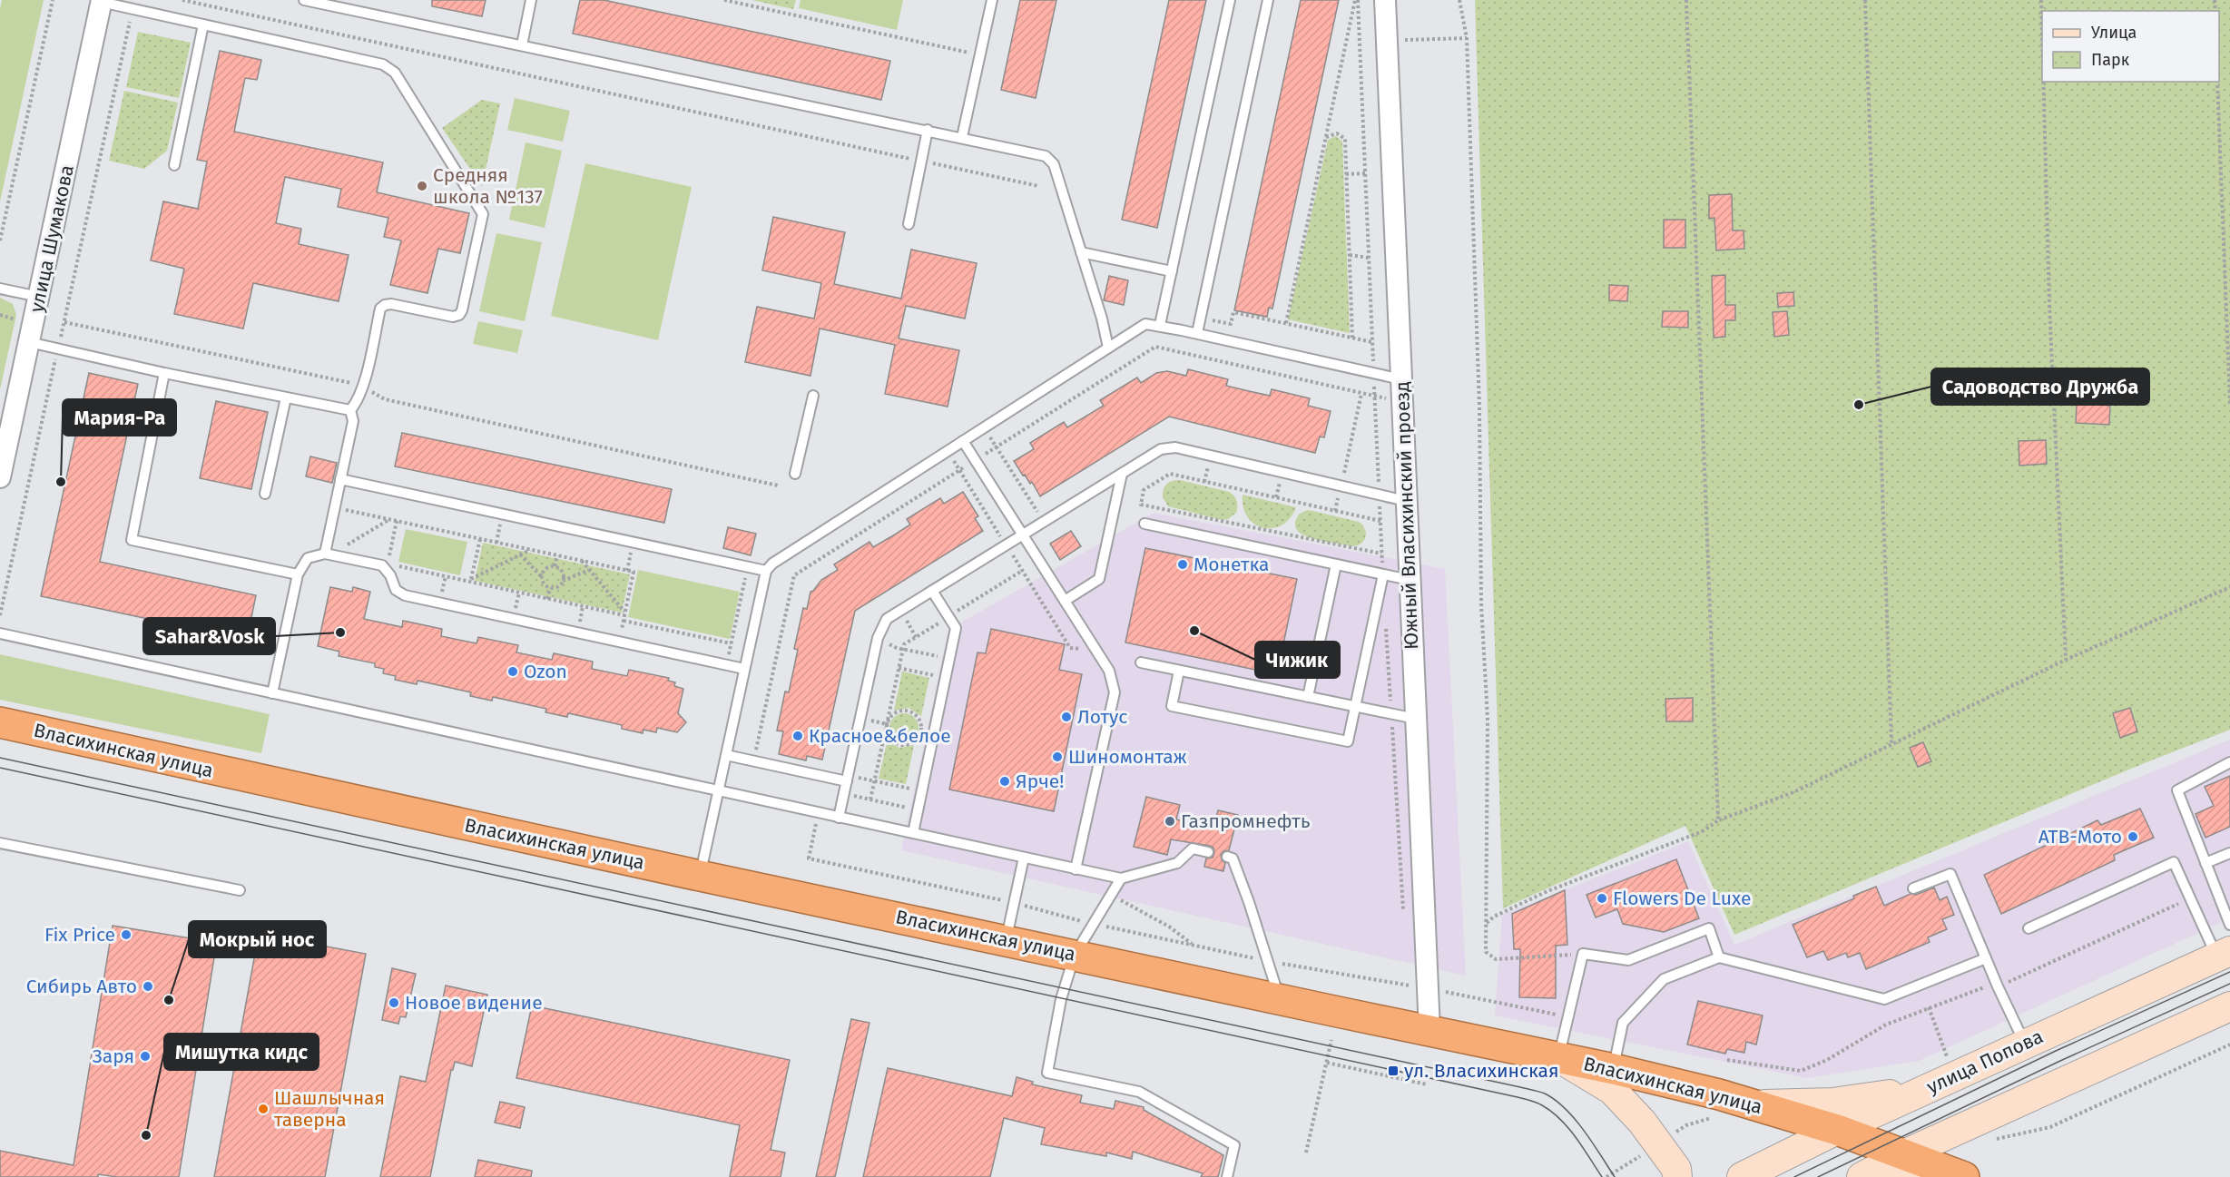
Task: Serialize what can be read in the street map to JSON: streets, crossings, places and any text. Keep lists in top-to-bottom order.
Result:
{
  "streets": {
    "highway": ["Власихинская улица"],
    "main road": ["улица Попова"],
    "street": ["улица Шумакова", "Южный Власихинский проезд"]
  },
  "crossings": [
    ["Южный Власихинский проезд", "Власихинская улица"],
    ["Власихинская улица", "улица Попова"]
  ],
  "places": {
    "other": [
      "Средняя школа №137",
      "Садоводство Дружба",
      "Мария-Ра",
      "Монетка",
      "Чижик",
      "Sahar&Vosk",
      "Ozon",
      "Лотус",
      "Красное&белое",
      "Шиномонтаж",
      "Ярче!",
      "Газпромнефть",
      "АТВ-Мото",
      "Flowers De Luxe",
      "Fix Price",
      "Сибирь Авто",
      "Мокрый нос",
      "Новое видение",
      "Заря",
      "Шашлычная таверна",
      "Мишутка кидс"
    ],
    "transit": ["ул. Власихинская"]
  },
  "legend": ["Улица", "Парк"]
}
